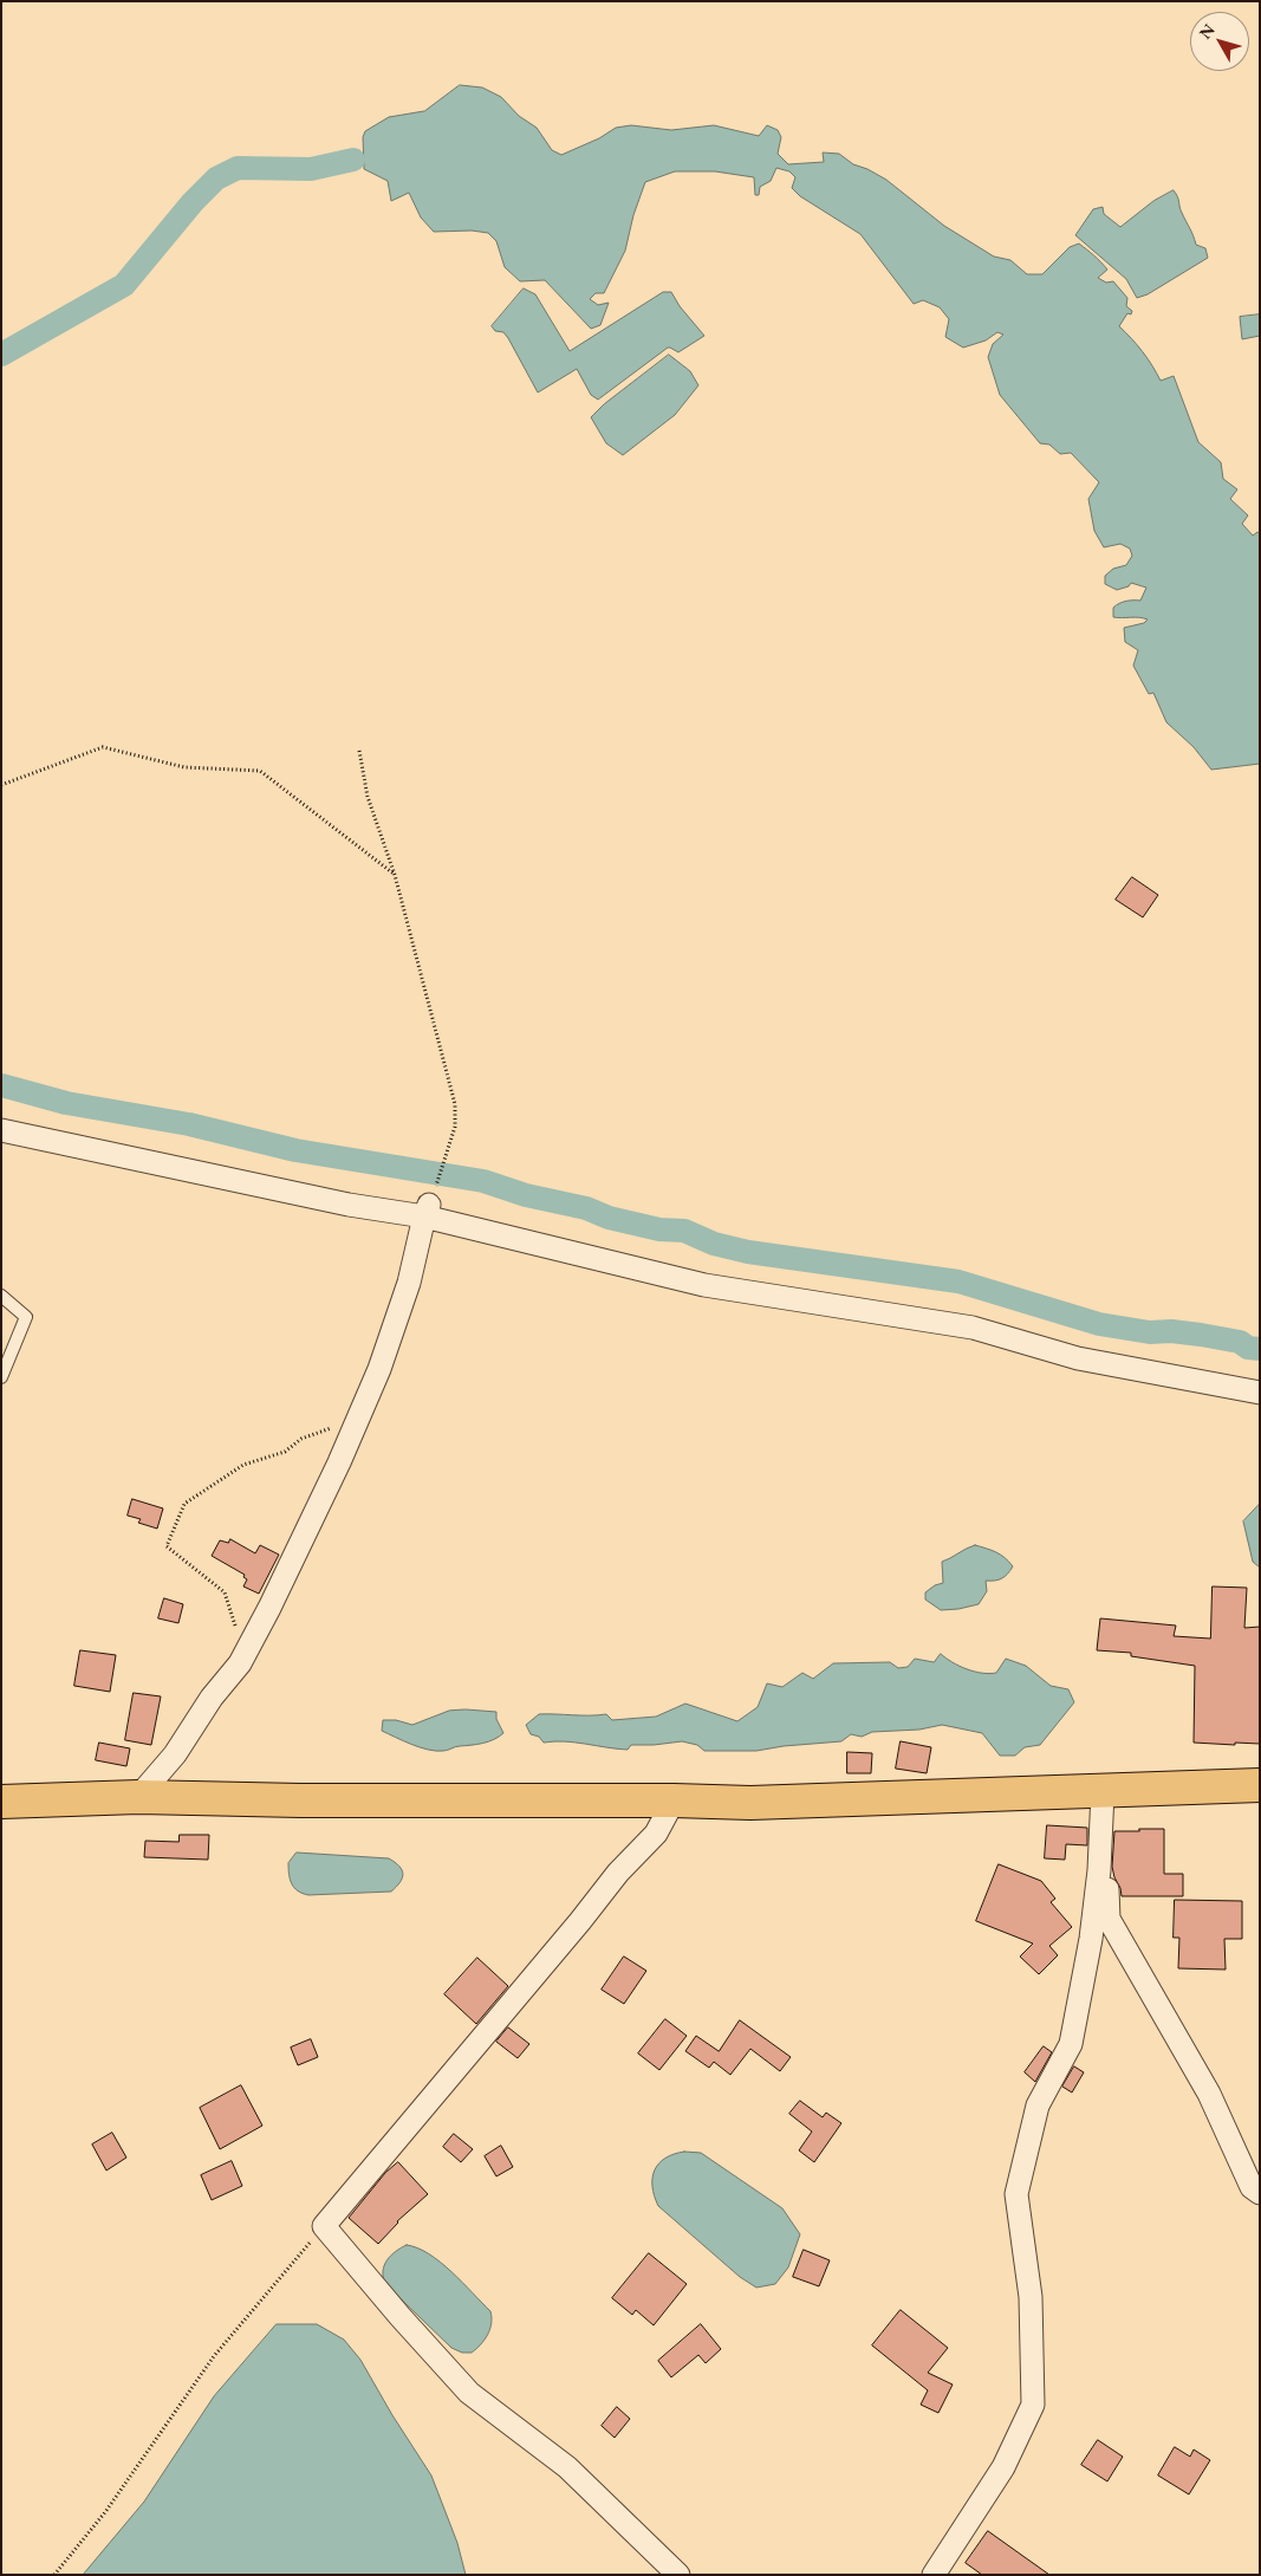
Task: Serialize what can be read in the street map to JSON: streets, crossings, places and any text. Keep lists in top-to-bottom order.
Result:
{
  "north": "top left"
}
